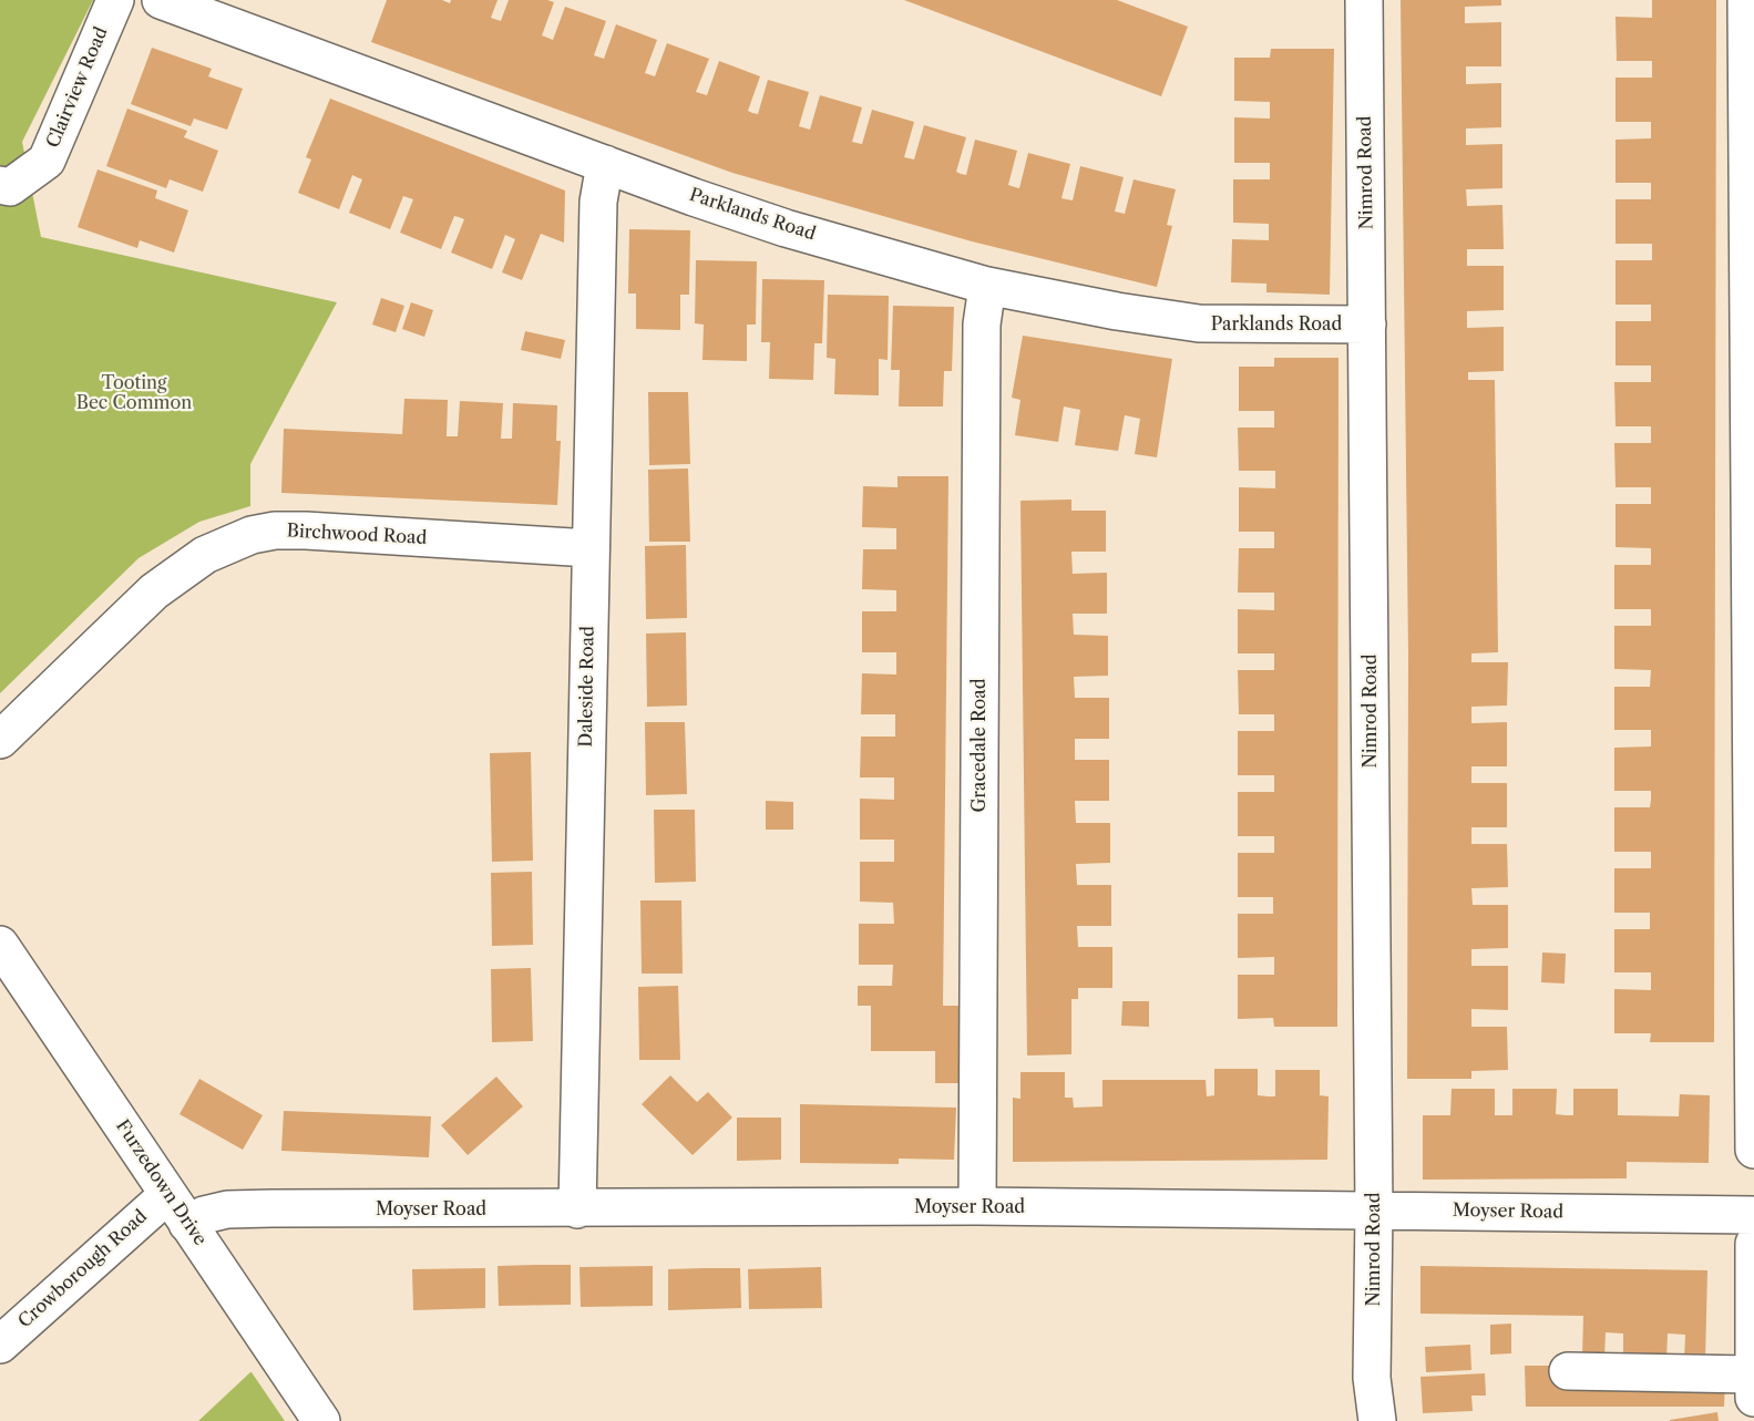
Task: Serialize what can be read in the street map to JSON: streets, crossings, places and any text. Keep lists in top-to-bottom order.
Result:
{
  "streets": {
    "street": [
      "Clairview Road",
      "Nimrod Road",
      "Parklands Road",
      "Birchwood Road",
      "Daleside Road",
      "Gracedale Road",
      "Furzedown Drive",
      "Moyser Road",
      "Crowborough Road"
    ]
  },
  "crossings": [
    ["Nimrod Road", "Parklands Road"],
    ["Nimrod Road", "Moyser Road"],
    ["Parklands Road", "Daleside Road"],
    ["Parklands Road", "Gracedale Road"],
    ["Birchwood Road", "Daleside Road"],
    ["Daleside Road", "Moyser Road"],
    ["Gracedale Road", "Moyser Road"],
    ["Furzedown Drive", "Moyser Road"],
    ["Furzedown Drive", "Crowborough Road"]
  ],
  "parks": ["Tooting Bec Common"]
}
